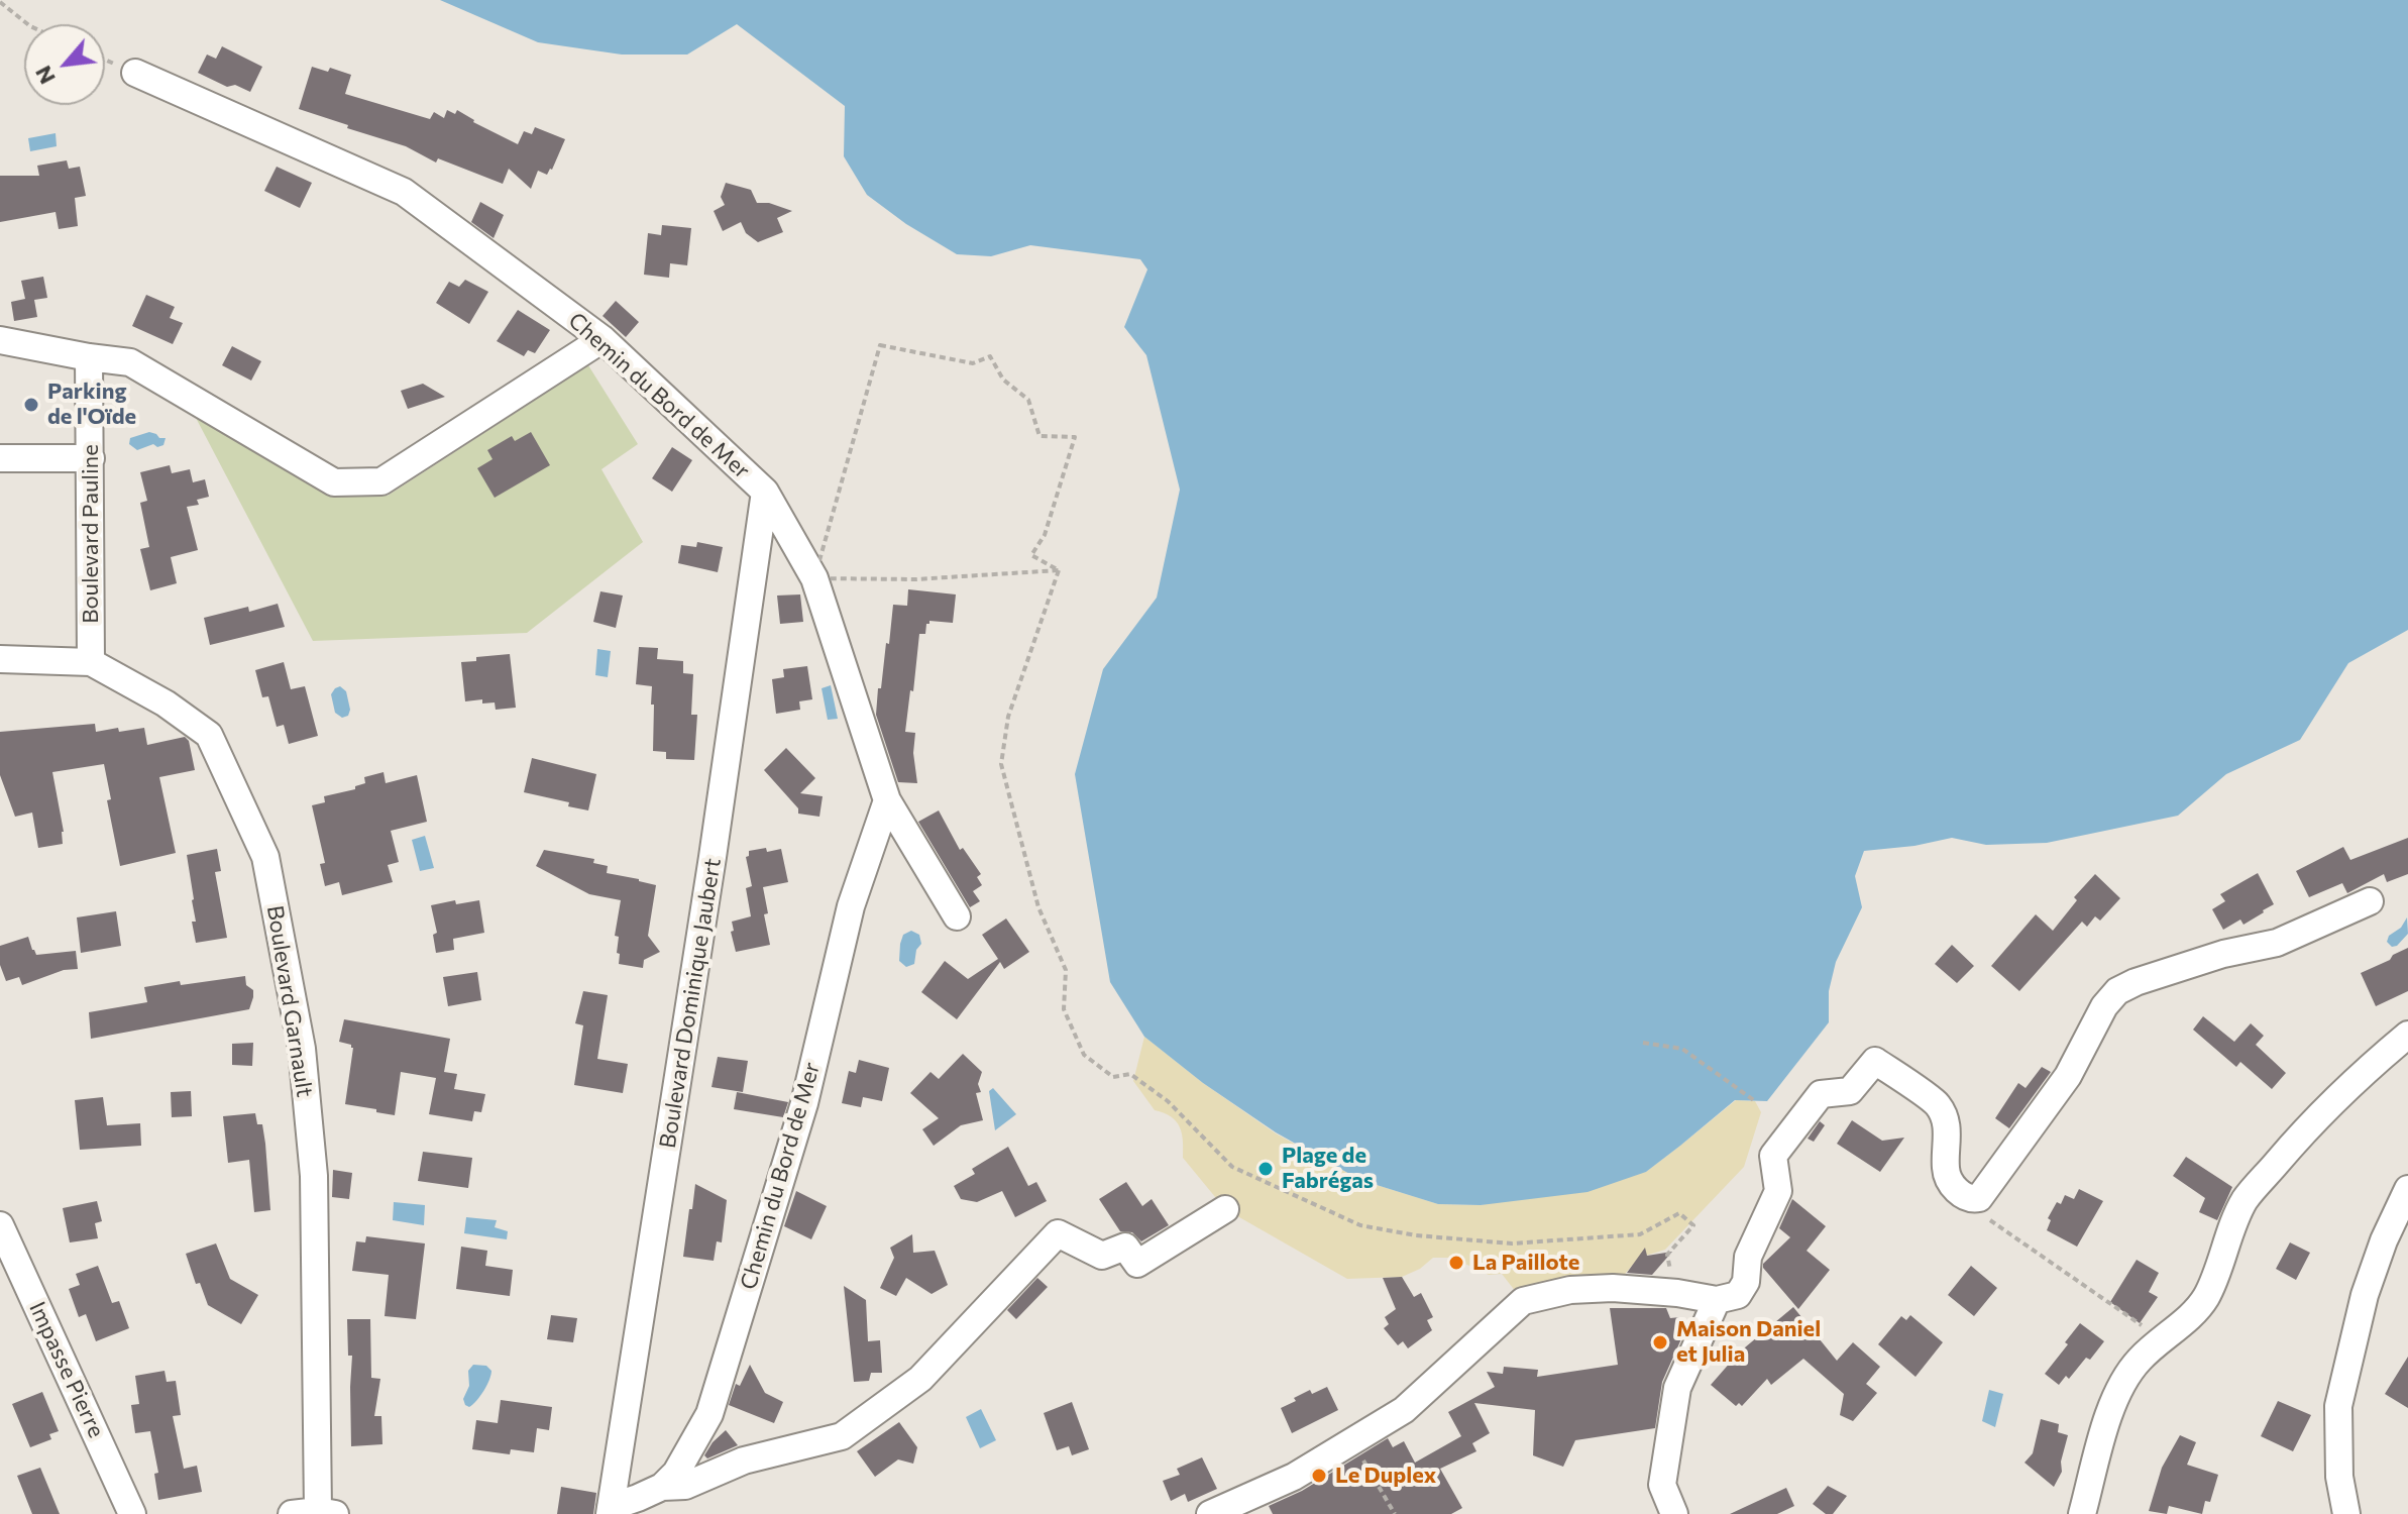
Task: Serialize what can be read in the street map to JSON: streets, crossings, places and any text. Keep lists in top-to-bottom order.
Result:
{
  "streets": {
    "street": [
      "Chemin du Bord de Mer",
      "Boulevard Pauline",
      "Boulevard Garnault",
      "Boulevard Dominique Jaubert",
      "Impasse Pierre"
    ]
  },
  "crossings": [
    ["Chemin du Bord de Mer", "Boulevard Dominique Jaubert"],
    ["Boulevard Pauline", "Boulevard Garnault"]
  ],
  "places": [
    "Parking de l'Oïde",
    "Plage de Fabrégas",
    "La Paillote",
    "Maison Daniel et Julia",
    "Le Duplex"
  ],
  "north": "bottom left"
}
